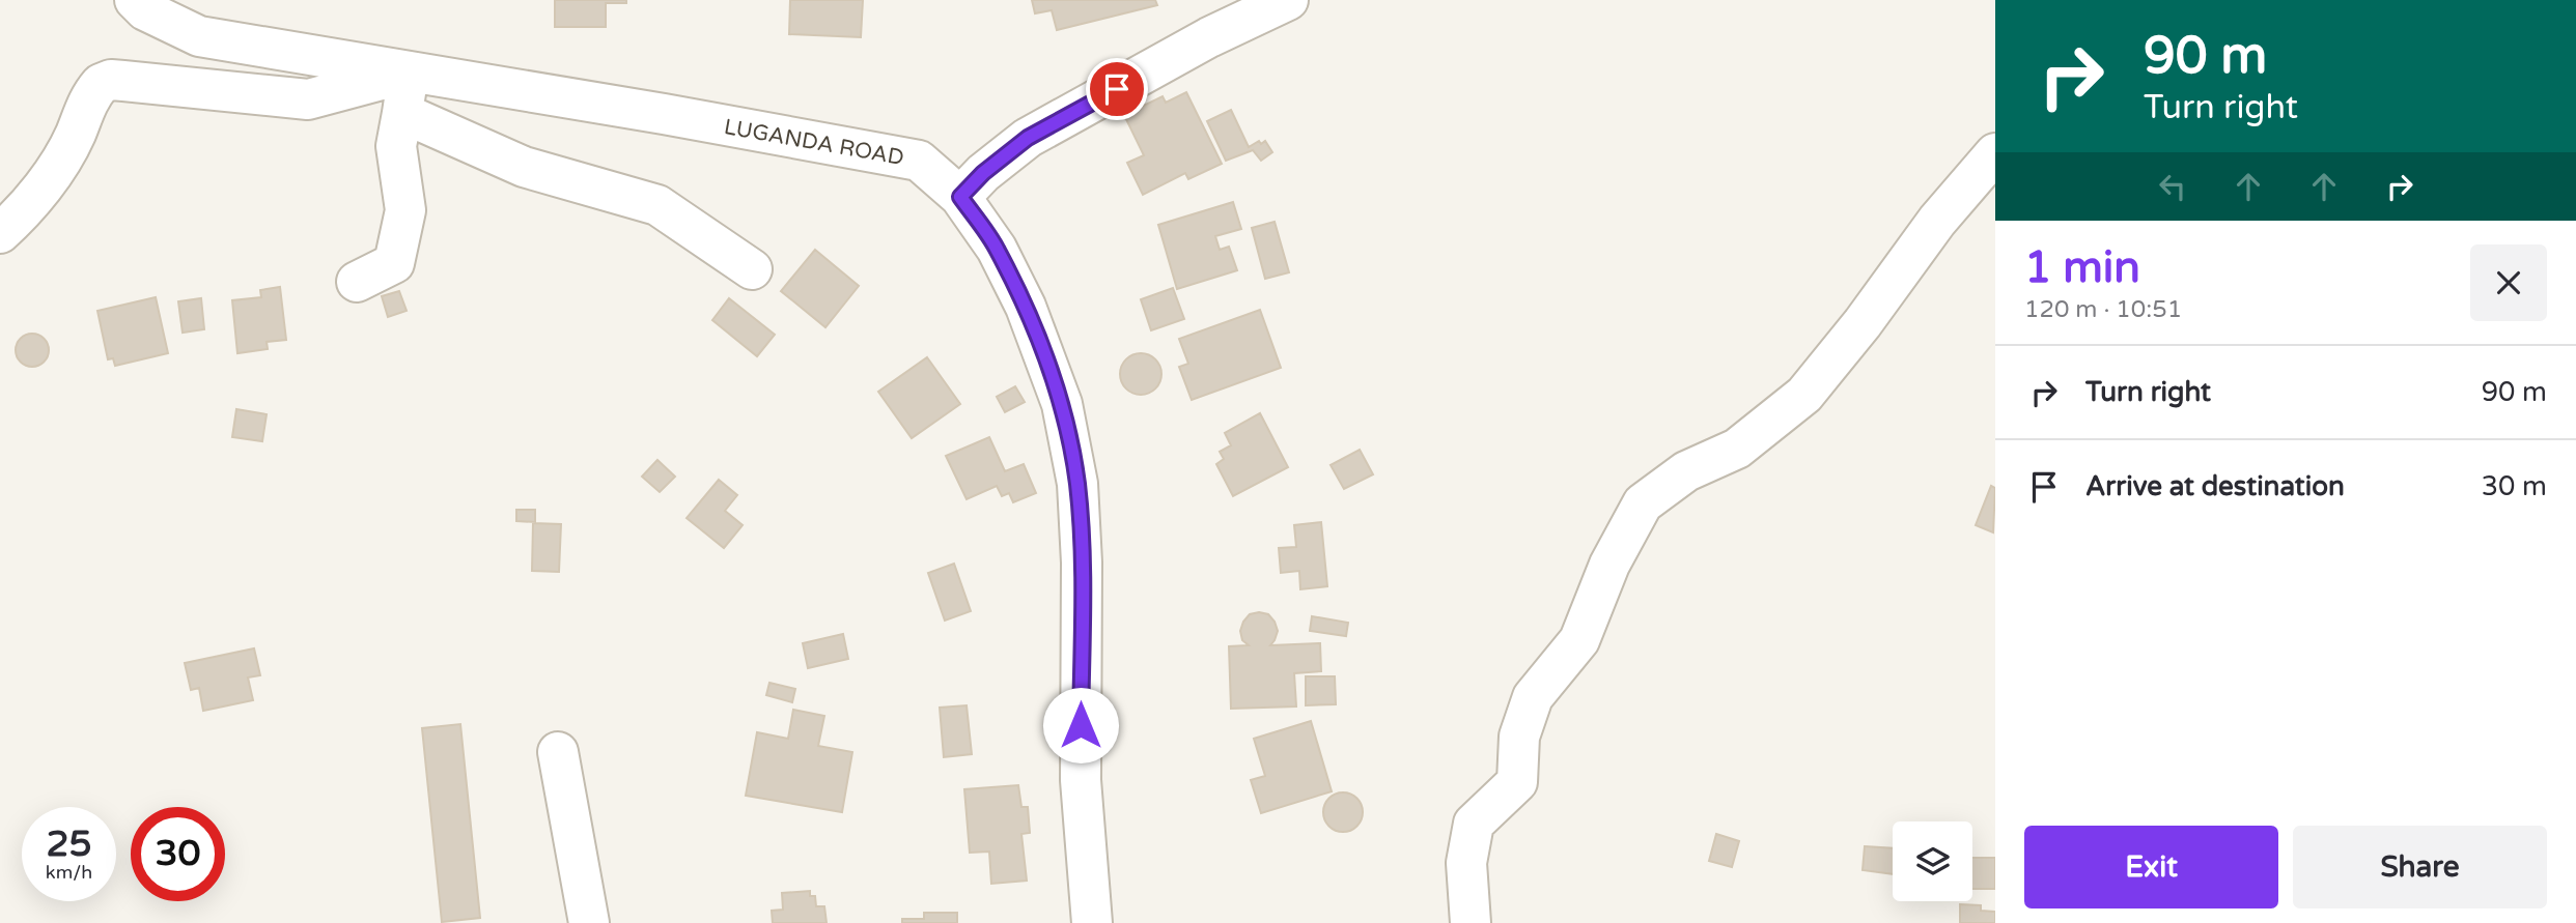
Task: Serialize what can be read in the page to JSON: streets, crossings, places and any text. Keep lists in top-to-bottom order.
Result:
{
  "streets": {
    "street": ["LUGANDA ROAD"]
  },
  "page": {
    "turn": ["90 m", "Turn right"],
    "heading": ["1 min", "120 m · 10:51"],
    "list": [
      {
        "name": "Turn right",
        "value": "90 m"
      },
      {
        "name": "Arrive at destination",
        "value": "30 m"
      }
    ],
    "speed": "25 km/h",
    "limit": "30",
    "buttons": ["Exit", "Share"]
  }
}
